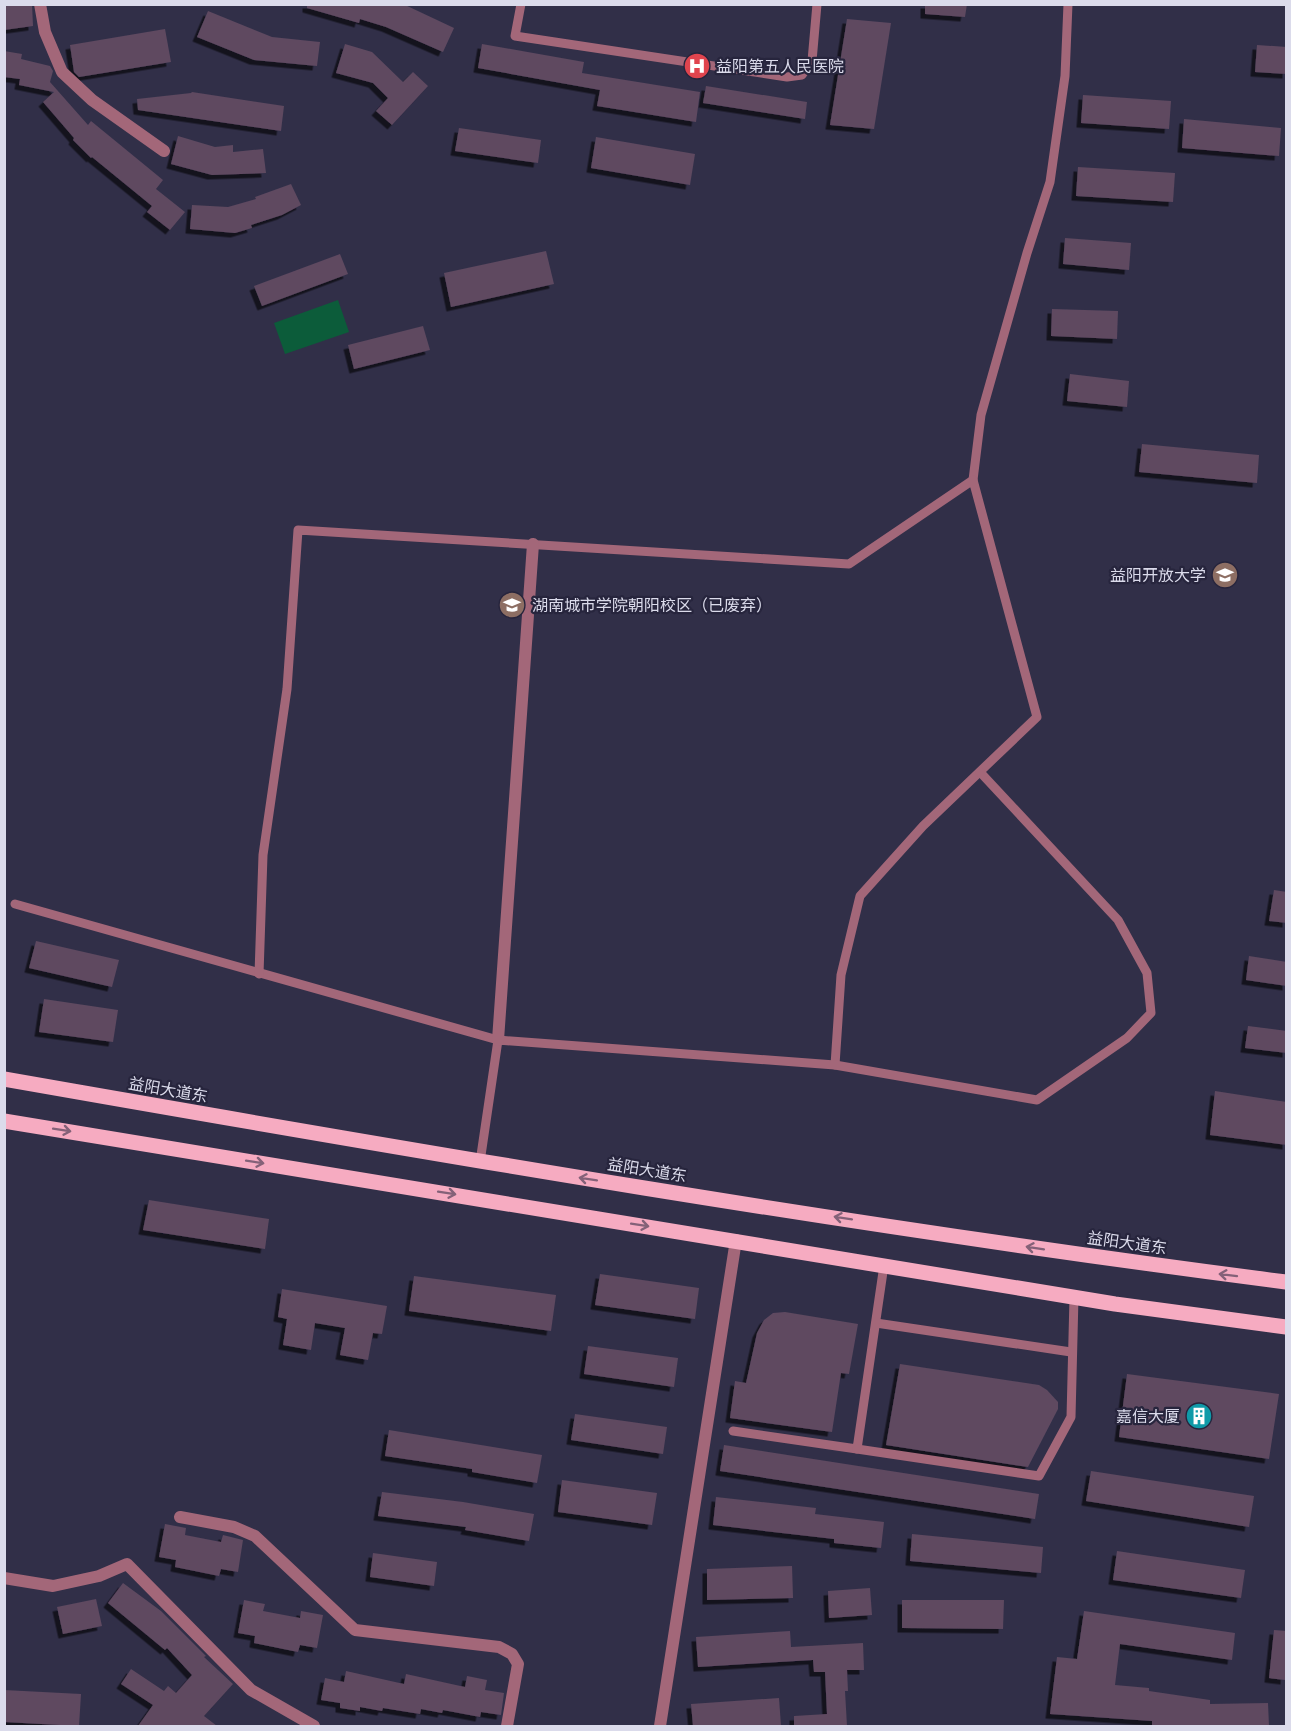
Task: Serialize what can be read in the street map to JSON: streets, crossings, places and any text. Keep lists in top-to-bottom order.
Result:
{
  "streets": {
    "main road": ["益阳大道东"]
  },
  "places": {
    "hospital": ["益阳第五人民医院"],
    "school or university": ["益阳开放大学", "湖南城市学院朝阳校区（已废弃）"],
    "building": ["嘉信大厦"]
  }
}
